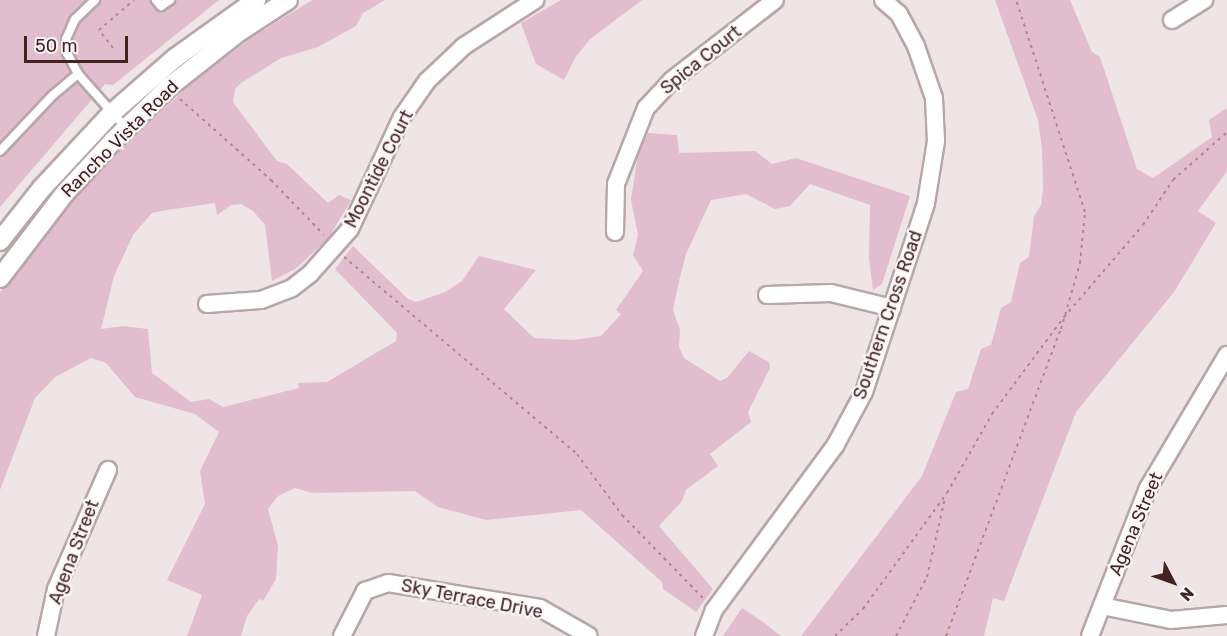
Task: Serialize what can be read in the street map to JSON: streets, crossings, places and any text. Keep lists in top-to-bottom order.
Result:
{
  "streets": {
    "main road": ["Rancho Vista Road"],
    "street": [
      "Spica Court",
      "Moontide Court",
      "Southern Cross Road",
      "Agena Street",
      "Sky Terrace Drive"
    ]
  },
  "scale_bar": "50 m",
  "north": "bottom right"
}
